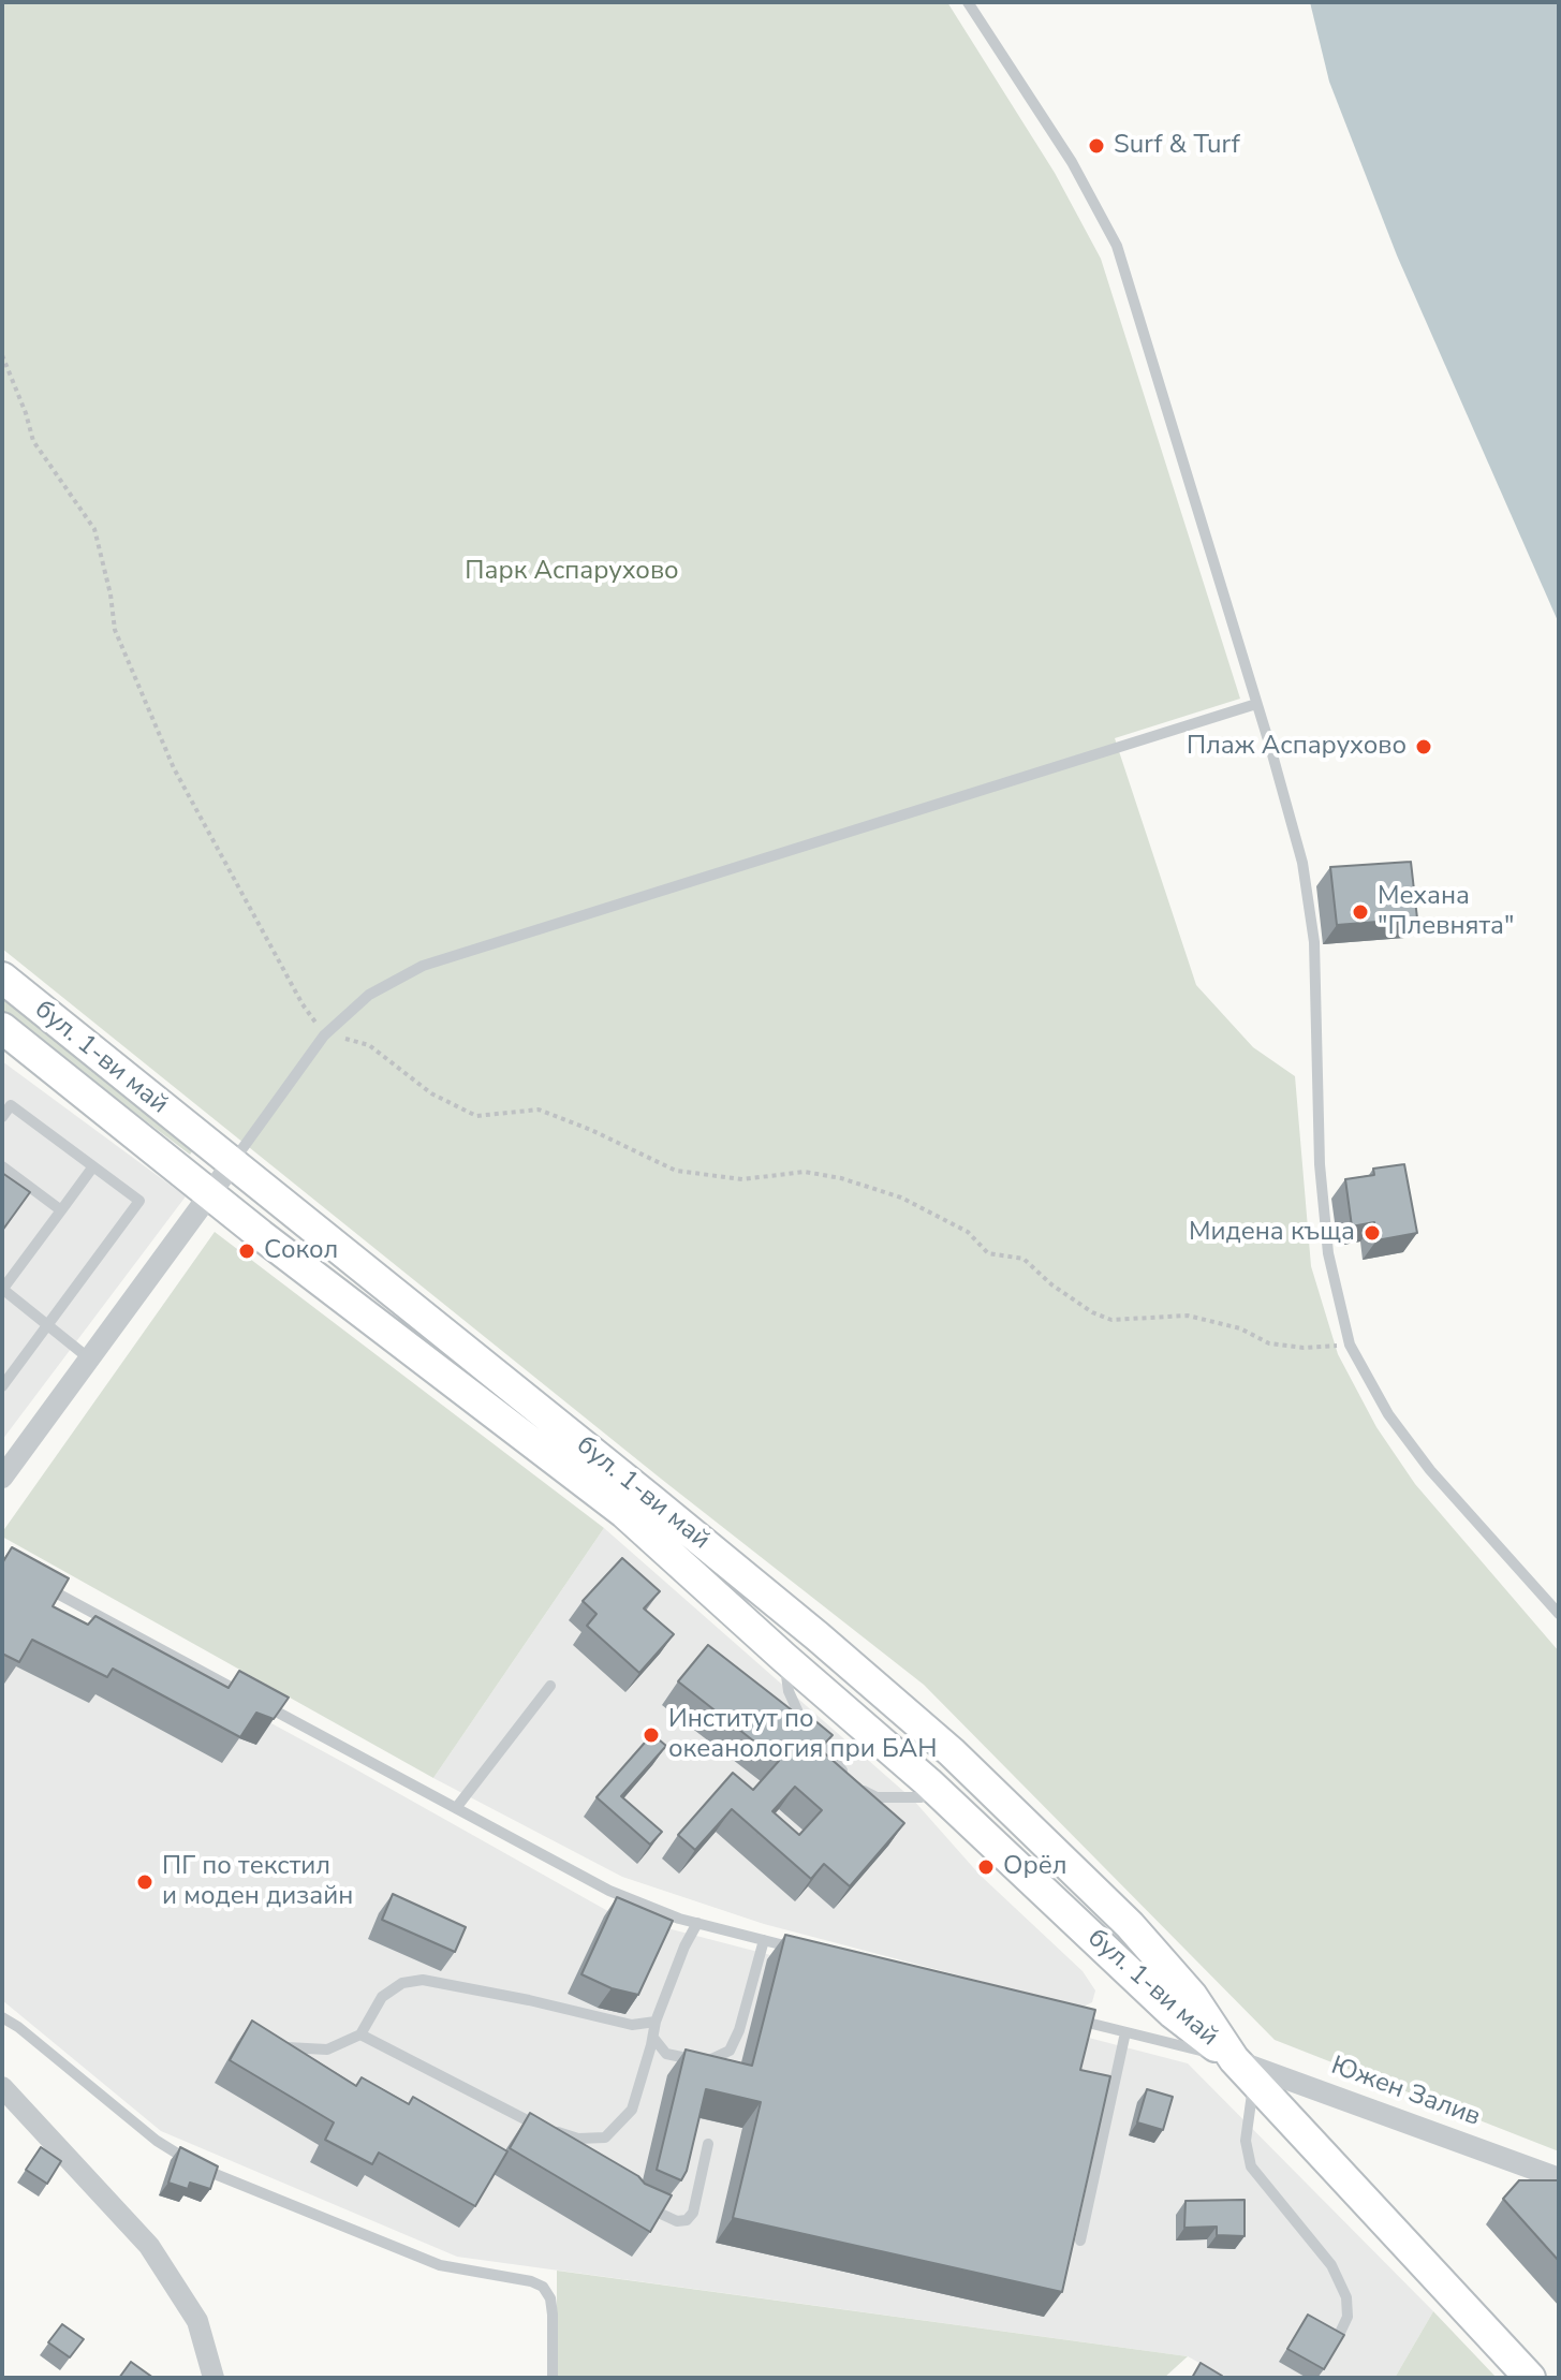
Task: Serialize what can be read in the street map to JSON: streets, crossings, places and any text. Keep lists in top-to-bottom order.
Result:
{
  "streets": {
    "main road": ["бул. 1-ви май"],
    "street": ["Южен Залив"]
  },
  "crossings": [
    ["бул. 1-ви май", "Южен Залив"]
  ],
  "parks": ["Парк Аспарухово"],
  "places": [
    "Surf & Turf",
    "Плаж Аспарухово",
    "Механа \"Плевнята\"",
    "Мидена къща",
    "Сокол",
    "Институт по океанология при БАН",
    "Орёл",
    "ПГ по текстил и моден дизайн"
  ]
}
